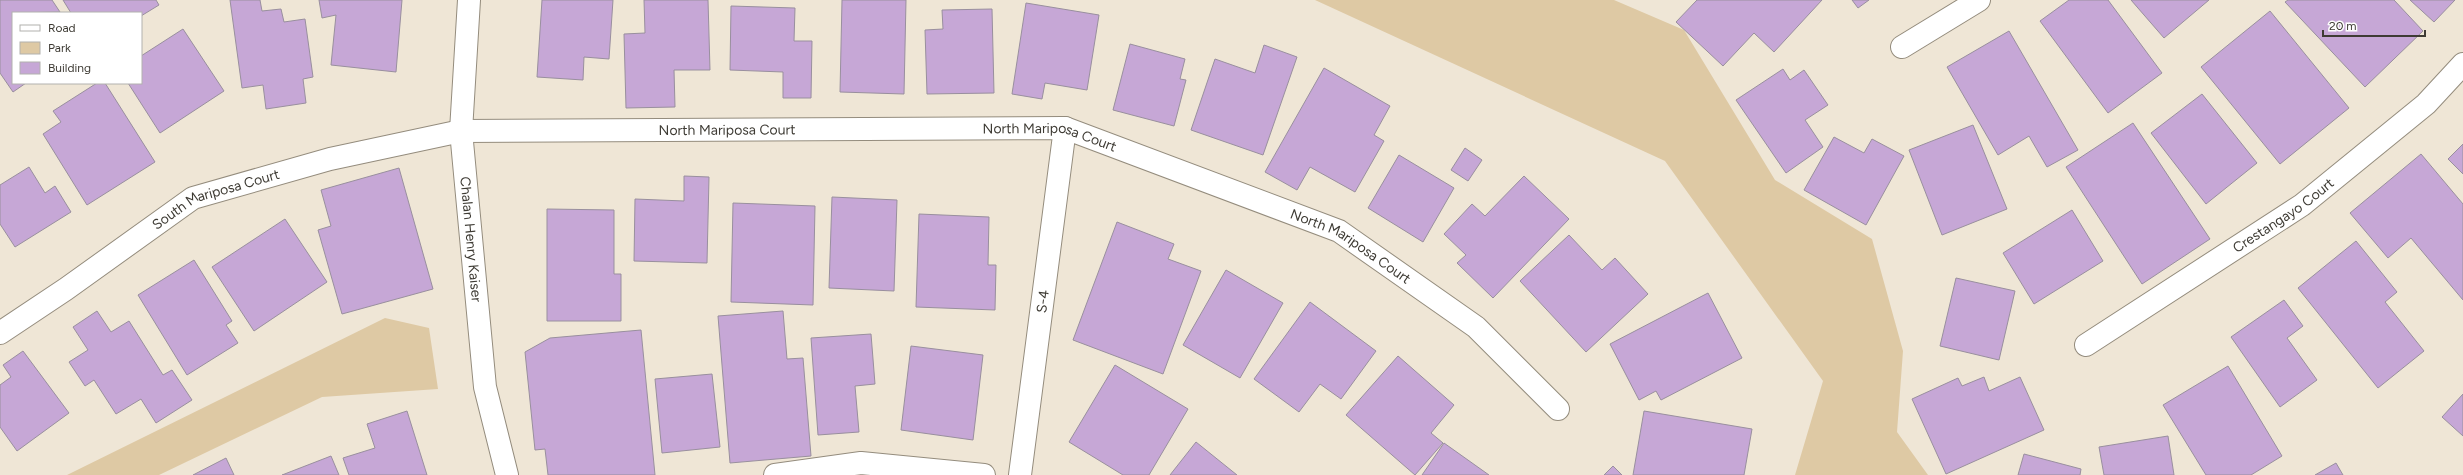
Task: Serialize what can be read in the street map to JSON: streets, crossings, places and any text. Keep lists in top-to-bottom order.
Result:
{
  "streets": {
    "street": [
      "North Mariposa Court",
      "South Mariposa Court",
      "Crestangayo Court",
      "Chalan Henry Kaiser",
      "S-4"
    ]
  },
  "crossings": [
    ["North Mariposa Court", "South Mariposa Court"],
    ["North Mariposa Court", "Chalan Henry Kaiser"],
    ["North Mariposa Court", "S-4"],
    ["South Mariposa Court", "Chalan Henry Kaiser"]
  ],
  "legend": ["Road", "Park", "Building"],
  "scale_bar": "20 m"
}
